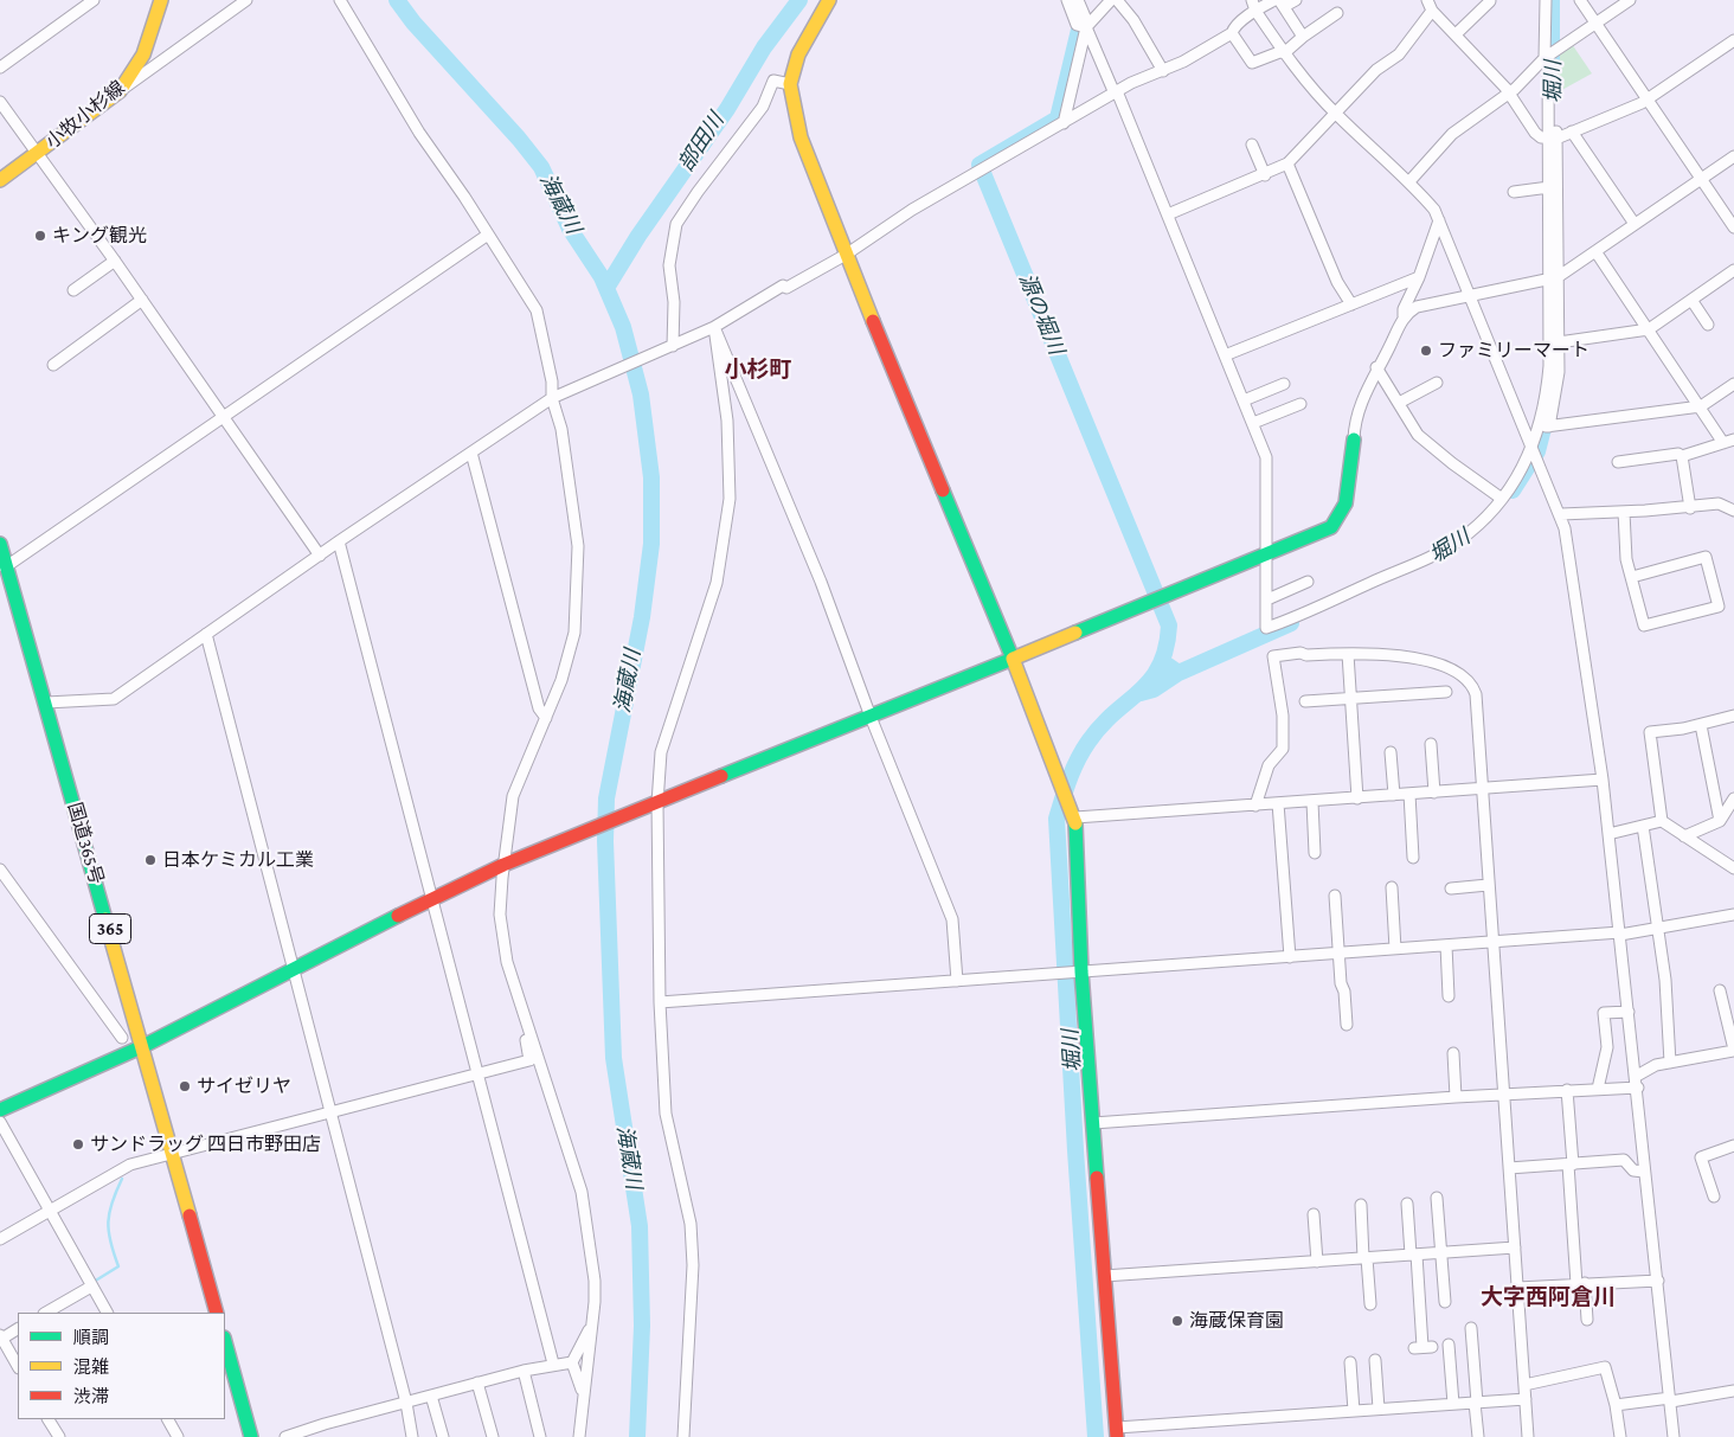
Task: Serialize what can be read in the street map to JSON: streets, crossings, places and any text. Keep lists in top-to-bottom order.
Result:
{
  "streets": {
    "main road": ["小牧小杉線", "国道365号", "365"]
  },
  "districts": ["小杉町", "大字西阿倉川"],
  "water": [
    "堀川",
    "部田川",
    "海蔵川",
    "源の堀川"
  ],
  "places": [
    "キング観光",
    "ファミリーマート",
    "日本ケミカル工業",
    "サイゼリヤ",
    "サンドラッグ 四日市野田店",
    "海蔵保育園"
  ],
  "legend": ["順調", "混雑", "渋滞"]
}
